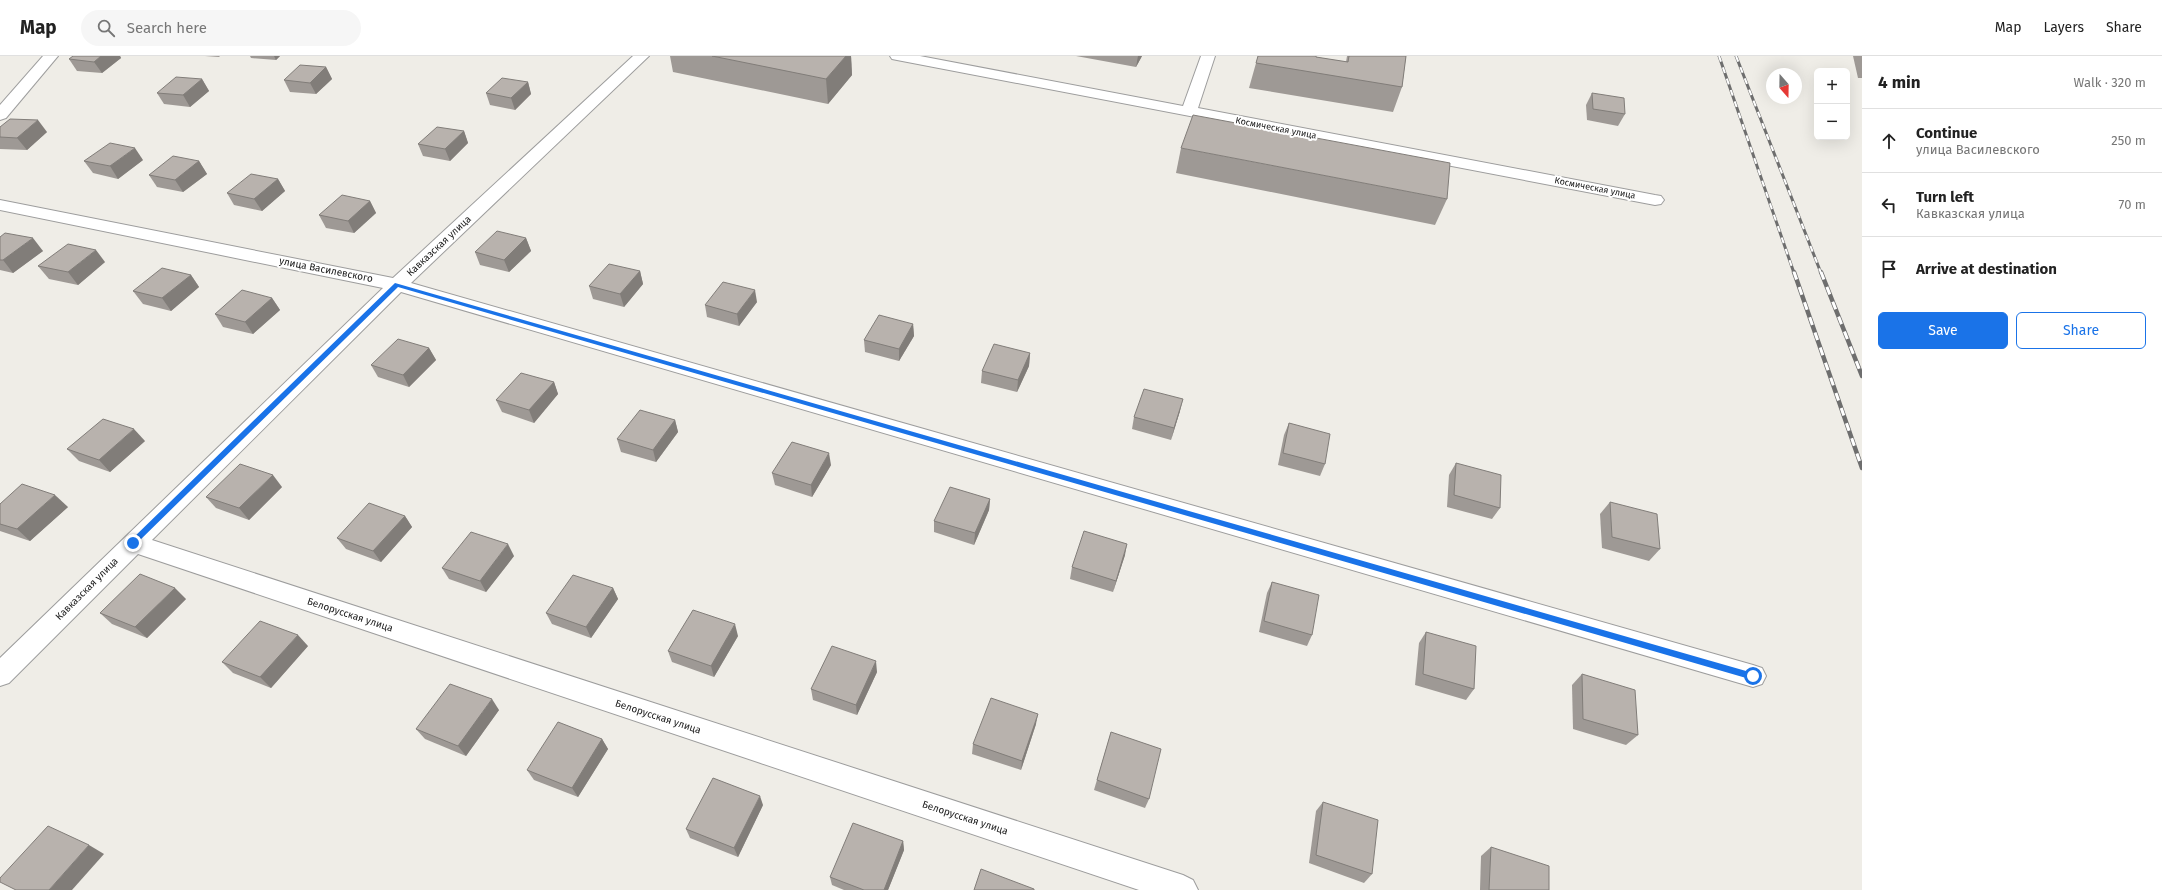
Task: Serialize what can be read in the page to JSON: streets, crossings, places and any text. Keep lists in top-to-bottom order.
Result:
{
  "streets": {
    "street": [
      "Космическая улица",
      "Кавказская улица",
      "улица Василевского",
      "Белорусская улица"
    ]
  },
  "crossings": [
    ["Кавказская улица", "улица Василевского"],
    ["Кавказская улица", "Белорусская улица"]
  ],
  "north": "bottom",
  "page": {
    "header": "Map",
    "search": "Search here",
    "nav": ["Map", "Layers", "Share"],
    "heading": ["4 min", "Walk · 320 m"],
    "map_buttons": ["+", "−"],
    "list": [
      ["Continue", "улица Василевского", "250 m"],
      ["Turn left", "Кавказская улица", "70 m"],
      "Arrive at destination"
    ],
    "buttons": ["Save", "Share"]
  }
}
